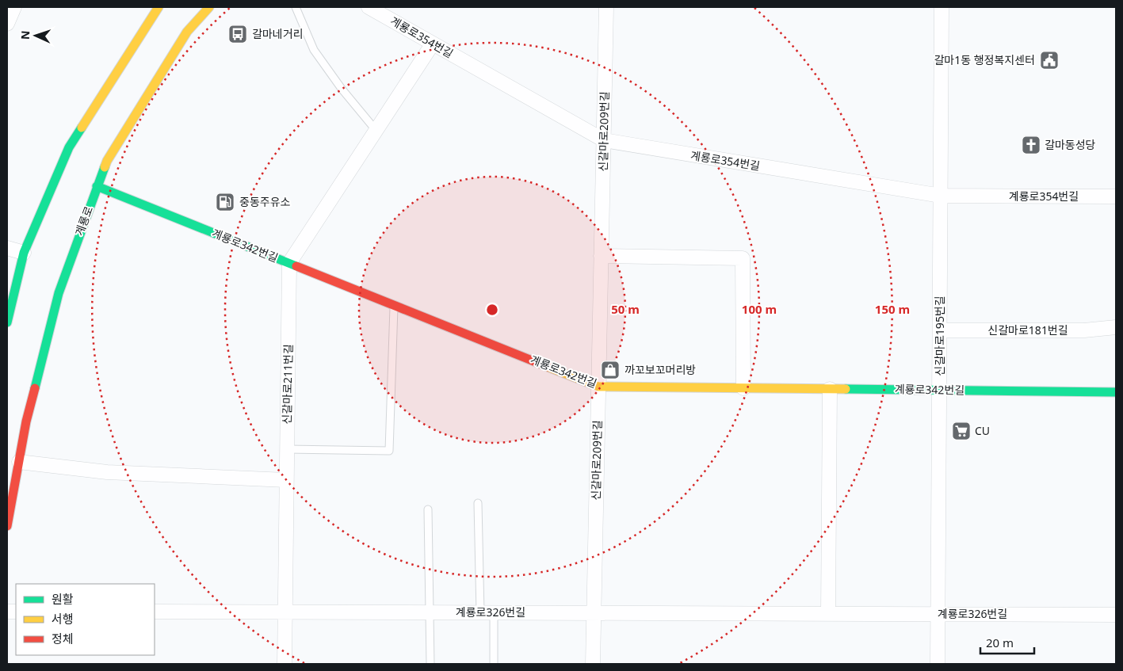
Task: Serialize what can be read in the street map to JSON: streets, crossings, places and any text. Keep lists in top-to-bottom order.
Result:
{
  "streets": {
    "street": [
      "계룡로354번길",
      "신갈마로209번길",
      "계룡로",
      "계룡로342번길",
      "신갈마로181번길",
      "신갈마로195번길",
      "신갈마로211번길",
      "계룡로326번길"
    ]
  },
  "crossings": [
    ["계룡로354번길", "신갈마로209번길"],
    ["계룡로354번길", "신갈마로195번길"],
    ["신갈마로209번길", "계룡로342번길"],
    ["신갈마로209번길", "계룡로326번길"],
    ["계룡로", "계룡로342번길"],
    ["계룡로342번길", "신갈마로195번길"],
    ["계룡로342번길", "신갈마로211번길"],
    ["신갈마로181번길", "신갈마로195번길"],
    ["신갈마로195번길", "계룡로326번길"],
    ["신갈마로211번길", "계룡로326번길"]
  ],
  "places": {
    "bus stop": ["갈마네거리"],
    "public building": ["갈마1동 행정복지센터"],
    "church": ["갈마동성당"],
    "fuel station": ["중동주유소"],
    "shop": ["까꼬보꼬머리방"],
    "supermarket": ["CU"]
  },
  "legend": ["원활", "서행", "정체"],
  "scale_bar": "20 m",
  "north": "left",
  "rings": ["50 m", "100 m", "150 m"]
}
